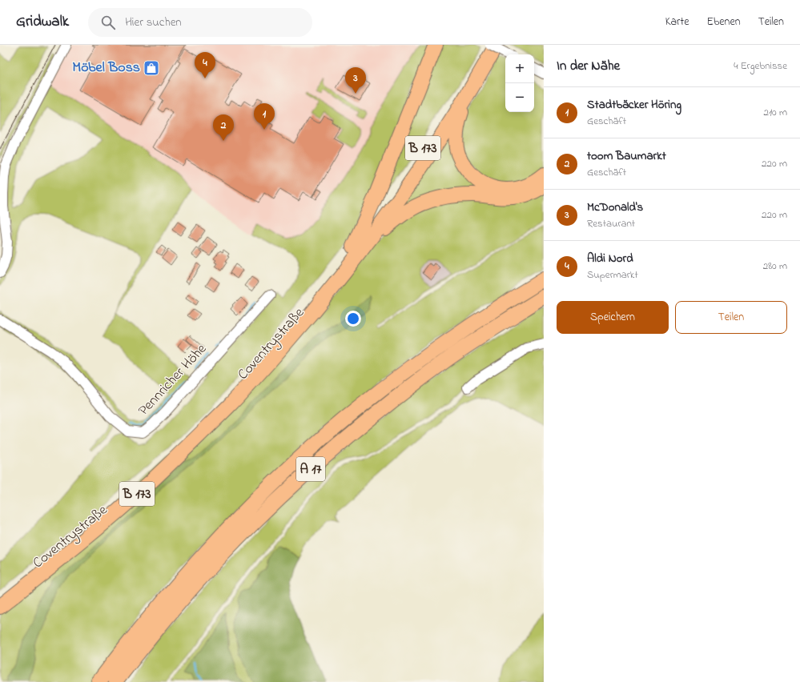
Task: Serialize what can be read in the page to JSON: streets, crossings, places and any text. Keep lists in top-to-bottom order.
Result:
{
  "streets": {
    "highway": ["B 173", "Coventrystraße", "A 17"],
    "street": ["Pennricher Höhe"]
  },
  "crossings": [
    ["B 173", "Coventrystraße"]
  ],
  "places": {
    "shop": ["Möbel Boss"]
  },
  "page": {
    "header": "Gridwalk",
    "search": "Hier suchen",
    "nav": ["Karte", "Ebenen", "Teilen"],
    "heading": ["In der Nähe", "4 Ergebnisse"],
    "pins": [
      "4",
      "3",
      "1",
      "2"
    ],
    "map_buttons": ["+", "−"],
    "list": [
      {
        "mark": "1",
        "name": "Stadtbäcker Höring",
        "note": "Geschäft",
        "value": "210 m"
      },
      {
        "mark": "2",
        "name": "toom Baumarkt",
        "note": "Geschäft",
        "value": "220 m"
      },
      {
        "mark": "3",
        "name": "McDonald's",
        "note": "Restaurant",
        "value": "220 m"
      },
      {
        "mark": "4",
        "name": "Aldi Nord",
        "note": "Supermarkt",
        "value": "280 m"
      }
    ],
    "buttons": ["Speichern", "Teilen"]
  }
}
